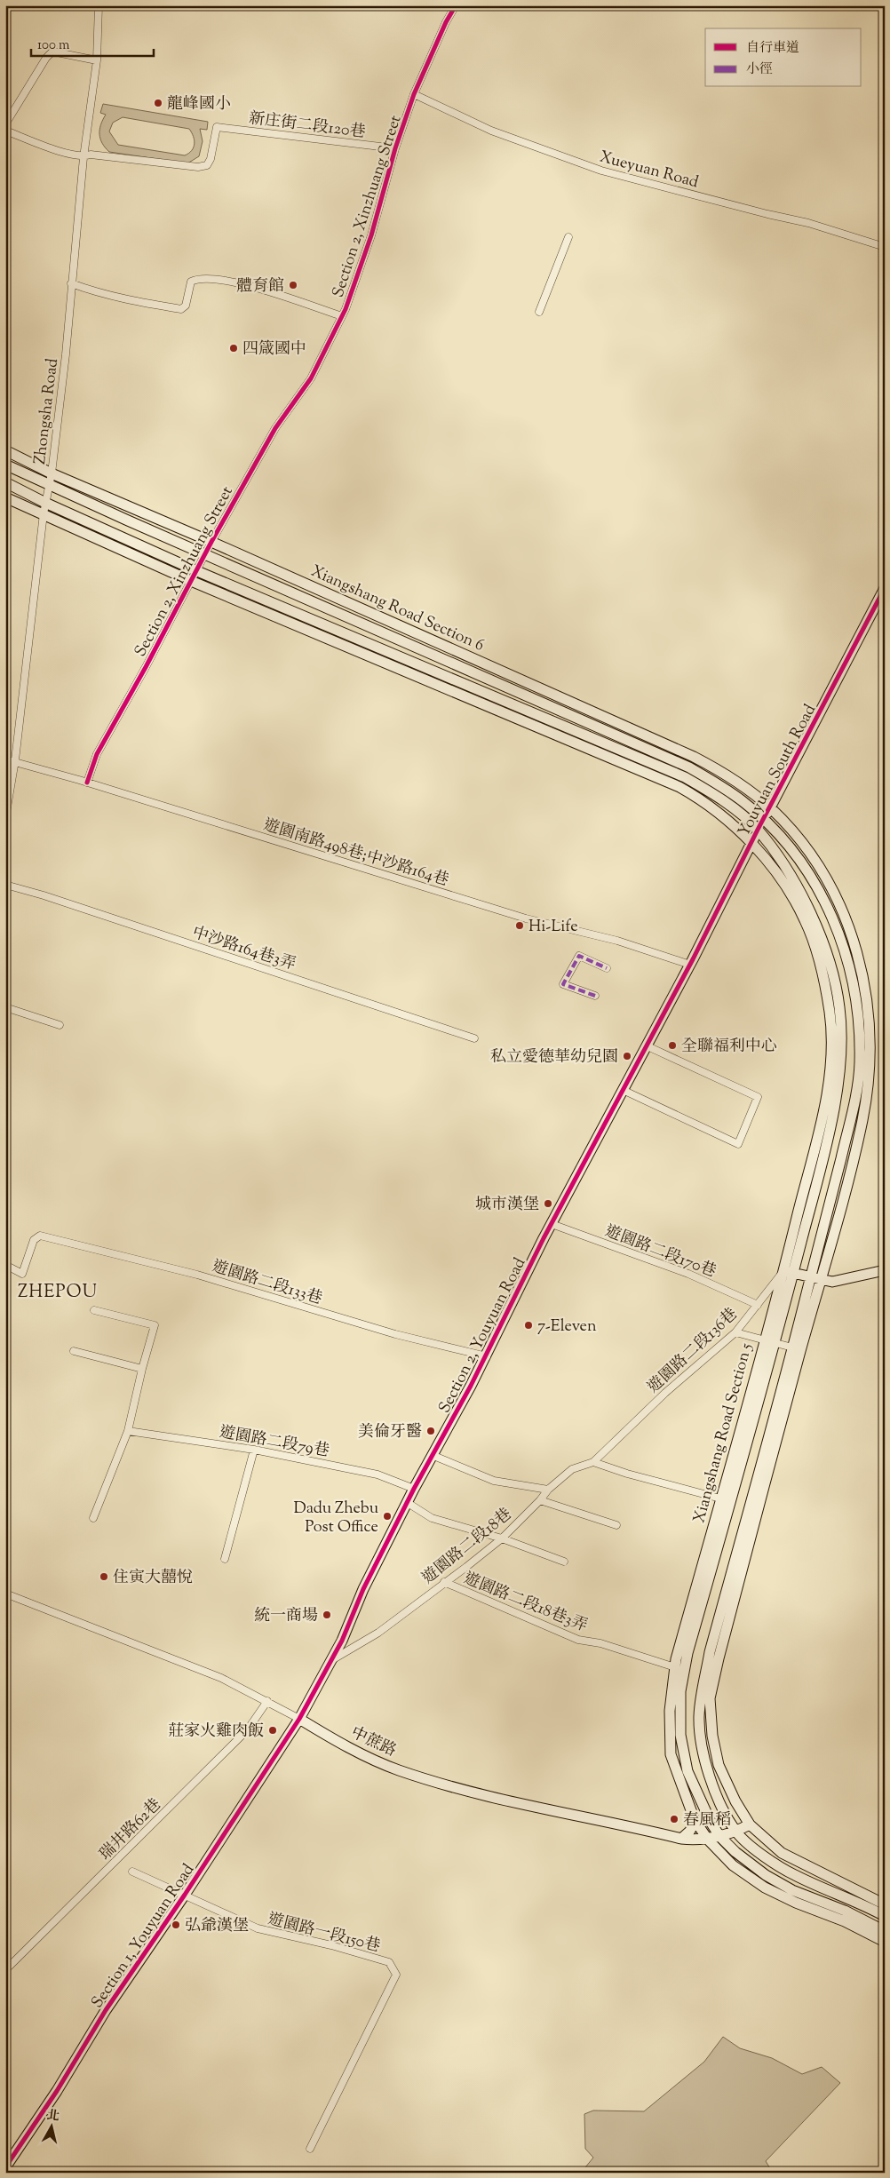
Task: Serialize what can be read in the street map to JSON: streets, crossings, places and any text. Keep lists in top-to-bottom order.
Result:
{
  "streets": {
    "main road": [
      "Xiangshang Road Section 6",
      "Youyuan South Road",
      "Section 2, Youyuan Road",
      "Xiangshang Road Section 5",
      "中蔗路",
      "Section 1, Youyuan Road"
    ],
    "street": [
      "新庄街二段120巷",
      "Xueyuan Road",
      "Section 2, Xinzhuang Street",
      "Zhongsha Road",
      "遊園南路498巷;中沙路164巷",
      "中沙路164巷3弄",
      "遊園路二段170巷",
      "遊園路二段133巷",
      "遊園路二段136巷",
      "遊園路二段79巷",
      "遊園路二段18巷",
      "遊園路二段18巷3弄",
      "瑞井路62巷",
      "遊園路一段150巷"
    ]
  },
  "crossings": [
    ["新庄街二段120巷", "Section 2, Xinzhuang Street"],
    ["新庄街二段120巷", "Zhongsha Road"],
    ["Xueyuan Road", "Section 2, Xinzhuang Street"],
    ["Section 2, Xinzhuang Street", "Xiangshang Road Section 6"],
    ["Section 2, Xinzhuang Street", "遊園南路498巷;中沙路164巷"],
    ["Zhongsha Road", "Xiangshang Road Section 6"],
    ["Zhongsha Road", "遊園南路498巷;中沙路164巷"],
    ["Xiangshang Road Section 6", "Youyuan South Road"],
    ["Youyuan South Road", "遊園南路498巷;中沙路164巷"],
    ["Youyuan South Road", "Section 2, Youyuan Road"],
    ["Youyuan South Road", "Xiangshang Road Section 5"],
    ["遊園南路498巷;中沙路164巷", "Section 2, Youyuan Road"],
    ["遊園路二段170巷", "Section 2, Youyuan Road"],
    ["遊園路二段170巷", "遊園路二段136巷"],
    ["遊園路二段133巷", "Section 2, Youyuan Road"],
    ["Section 2, Youyuan Road", "遊園路二段79巷"],
    ["Section 2, Youyuan Road", "遊園路二段18巷"],
    ["Section 2, Youyuan Road", "中蔗路"],
    ["Section 2, Youyuan Road", "Section 1, Youyuan Road"],
    ["遊園路二段136巷", "Xiangshang Road Section 5"],
    ["遊園路二段136巷", "遊園路二段18巷"],
    ["Xiangshang Road Section 5", "遊園路二段18巷3弄"],
    ["Xiangshang Road Section 5", "中蔗路"],
    ["遊園路二段18巷", "遊園路二段18巷3弄"],
    ["中蔗路", "瑞井路62巷"],
    ["中蔗路", "Section 1, Youyuan Road"],
    ["遊園路一段150巷", "Section 1, Youyuan Road"]
  ],
  "districts": ["ZHEPOU"],
  "places": [
    "龍峰國小",
    "體育館",
    "四箴國中",
    "Hi-Life",
    "全聯福利中心",
    "私立愛德華幼兒園",
    "城市漢堡",
    "7-Eleven",
    "美倫牙醫",
    "Dadu Zhebu Post Office",
    "住寅大囍悅",
    "統一商場",
    "莊家火雞肉飯",
    "春風稻",
    "弘爺漢堡"
  ],
  "legend": ["自行車道", "小徑"],
  "scale_bar": "100 m",
  "north": "top"
}
